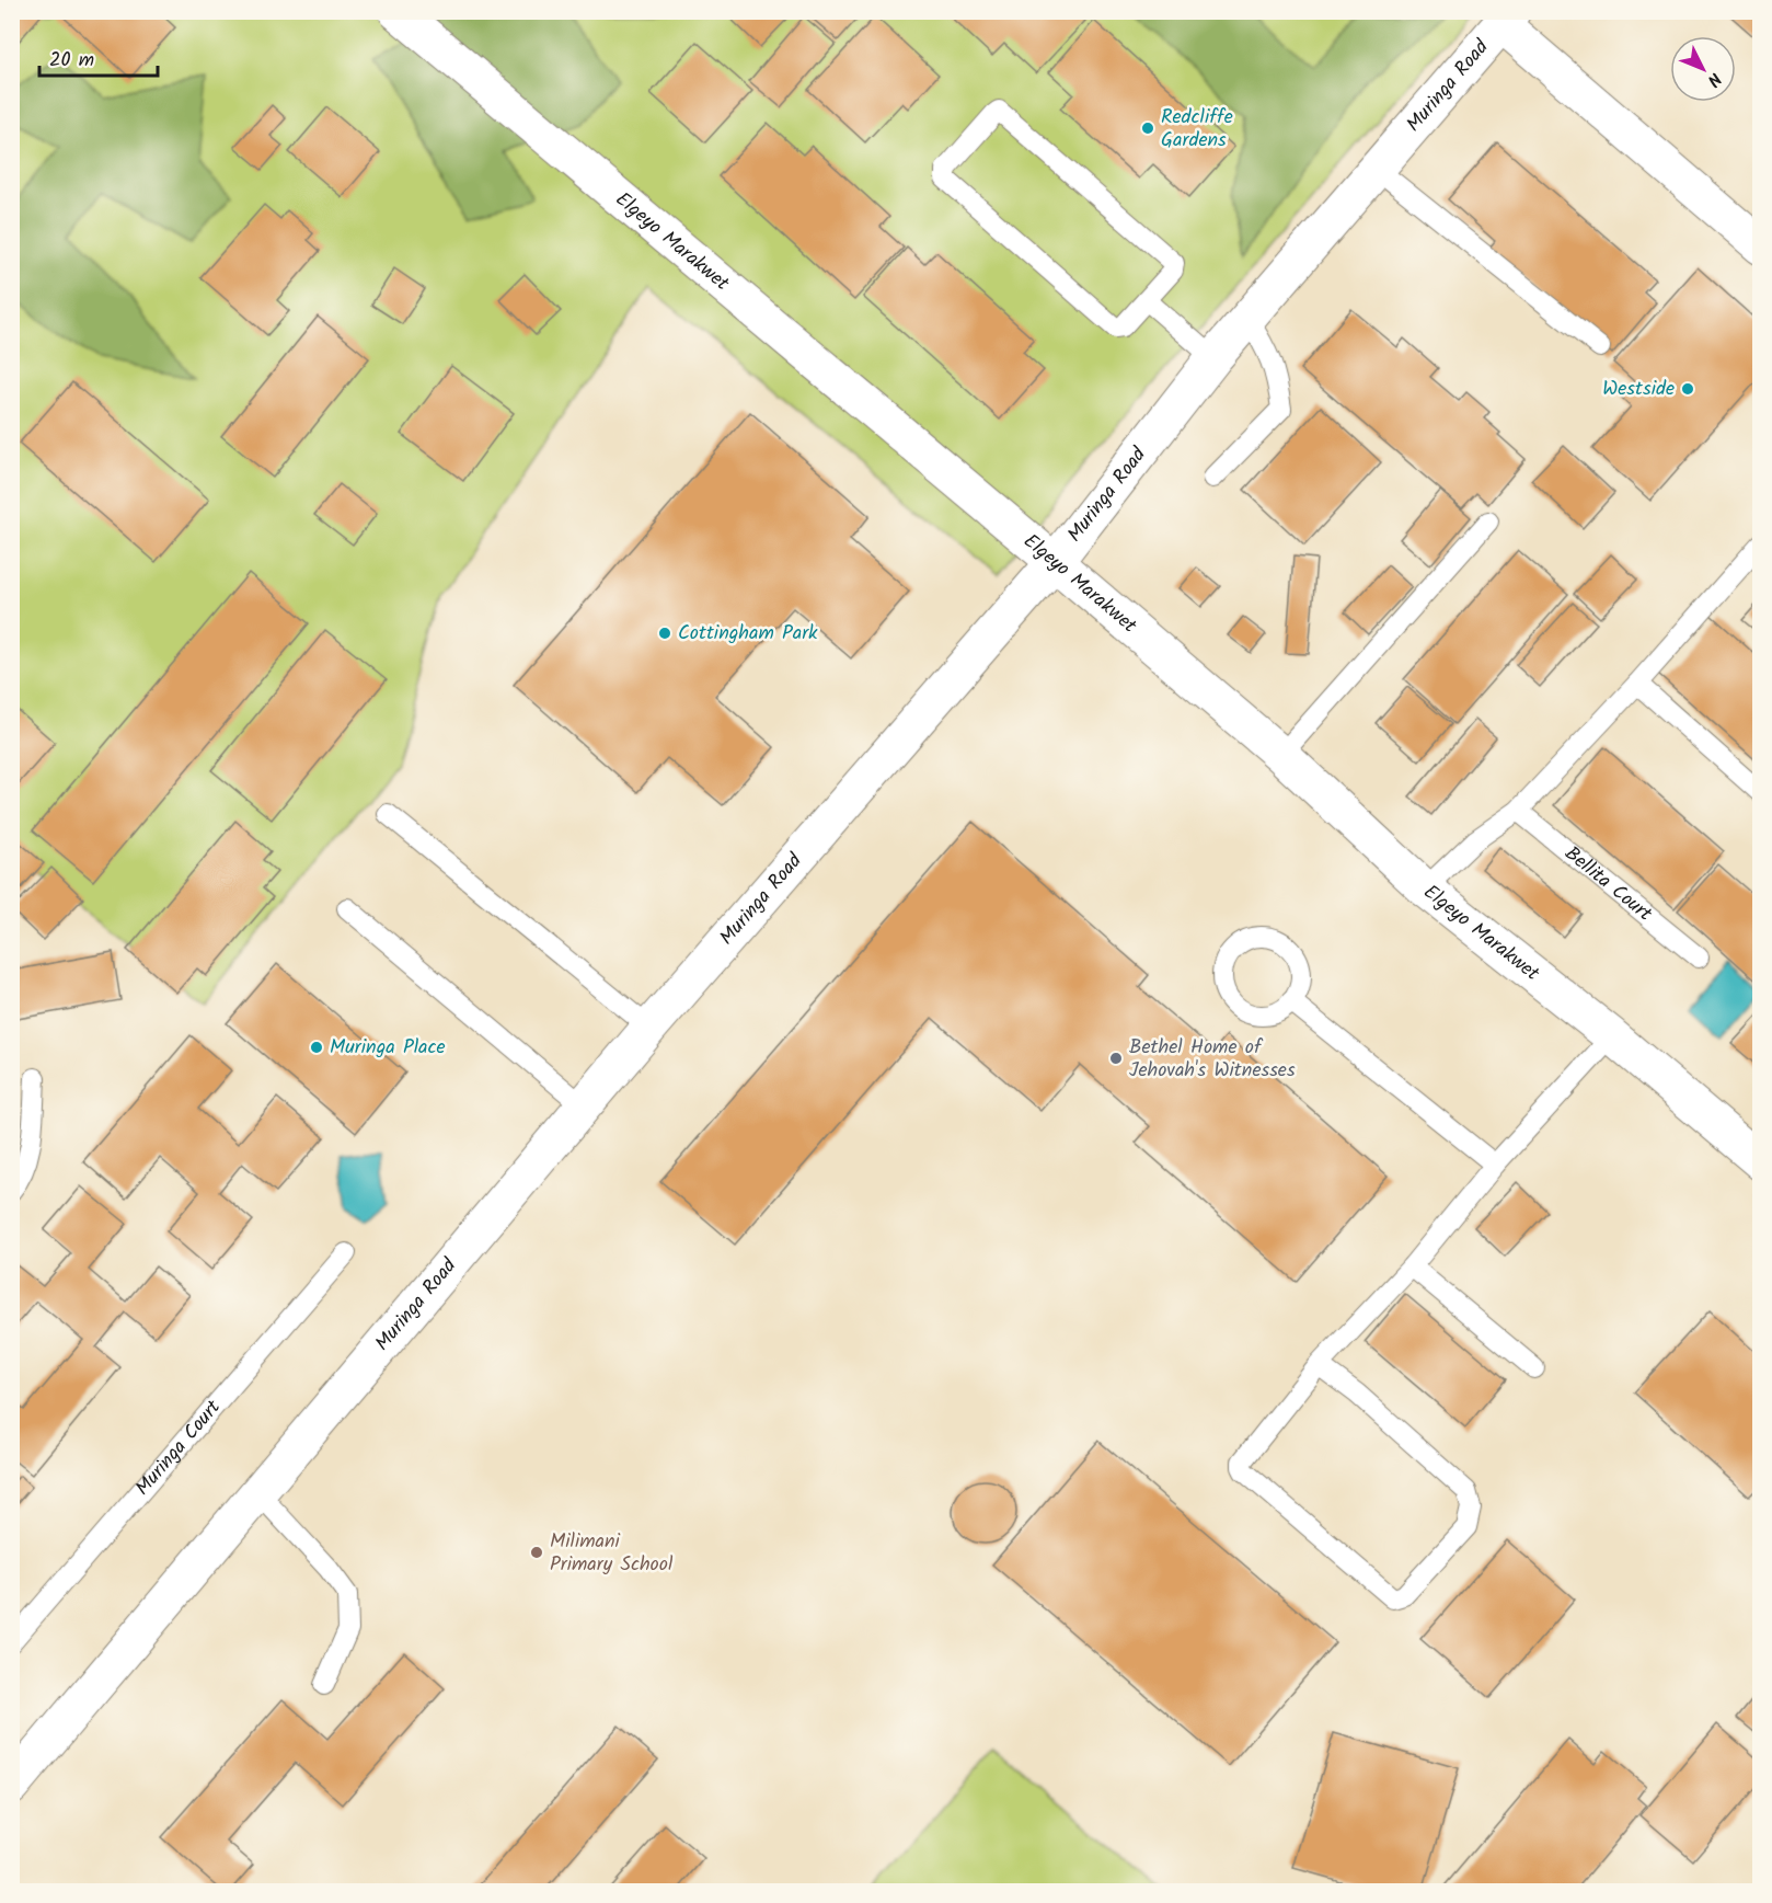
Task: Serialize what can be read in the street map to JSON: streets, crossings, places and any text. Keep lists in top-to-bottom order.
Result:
{
  "streets": {
    "street": ["Muringa Road", "Elgeyo Marakwet"],
    "lane": ["Bellita Court", "Muringa Court"]
  },
  "crossings": [
    ["Muringa Road", "Elgeyo Marakwet"]
  ],
  "places": [
    "Redcliffe Gardens",
    "Westside",
    "Cottingham Park",
    "Muringa Place",
    "Bethel Home of Jehovah's Witnesses",
    "Milimani Primary School"
  ],
  "scale_bar": "20 m",
  "north": "bottom right"
}
